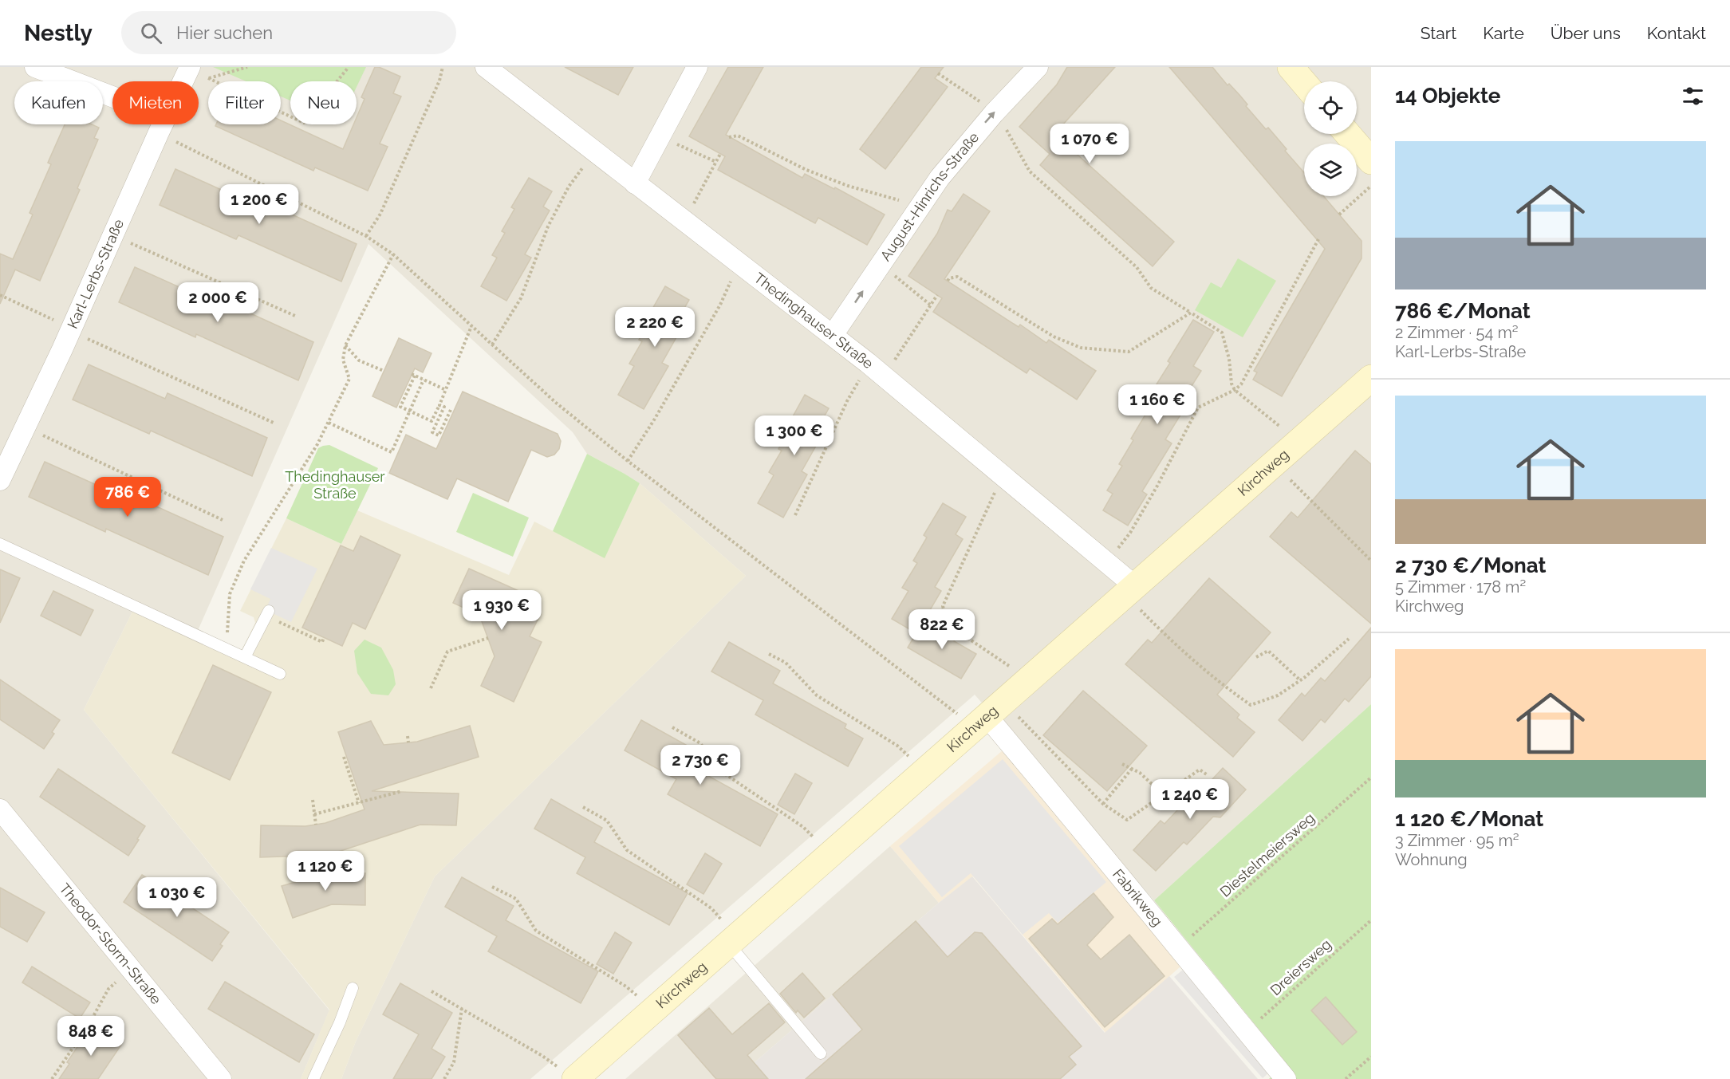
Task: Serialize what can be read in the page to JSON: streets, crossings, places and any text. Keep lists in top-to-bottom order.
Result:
{
  "streets": {
    "street": [
      "August-Hinrichs-Straße",
      "Karl-Lerbs-Straße",
      "Thedinghauser Straße",
      "Kirchweg",
      "Fabrikweg",
      "Theodor-Storm-Straße"
    ],
    "path": ["Diestelmeiersweg", "Dreiersweg"]
  },
  "crossings": [
    ["August-Hinrichs-Straße", "Thedinghauser Straße"],
    ["Thedinghauser Straße", "Kirchweg"],
    ["Kirchweg", "Fabrikweg"],
    ["Diestelmeiersweg", "Fabrikweg"],
    ["Fabrikweg", "Dreiersweg"]
  ],
  "one_way": ["August-Hinrichs-Straße"],
  "parks": ["Thedinghauser Straße"],
  "page": {
    "header": "Nestly",
    "search": "Hier suchen",
    "nav": [
      "Start",
      "Karte",
      "Über uns",
      "Kontakt"
    ],
    "heading": "14 Objekte",
    "chip": [
      "Kaufen",
      "Mieten",
      "Filter",
      "Neu"
    ],
    "price": [
      "1 070 €",
      "1 200 €",
      "2 000 €",
      "2 220 €",
      "1 160 €",
      "1 300 €",
      "786 €",
      "1 930 €",
      "822 €",
      "2 730 €",
      "1 240 €",
      "1 120 €",
      "1 030 €",
      "848 €"
    ],
    "list": [
      {
        "name": "786 €/Monat",
        "note": "2 Zimmer · 54 m² · Karl-Lerbs-Straße"
      },
      {
        "name": "2 730 €/Monat",
        "note": "5 Zimmer · 178 m² · Kirchweg"
      },
      {
        "name": "1 120 €/Monat",
        "note": "3 Zimmer · 95 m² · Wohnung"
      }
    ]
  }
}
